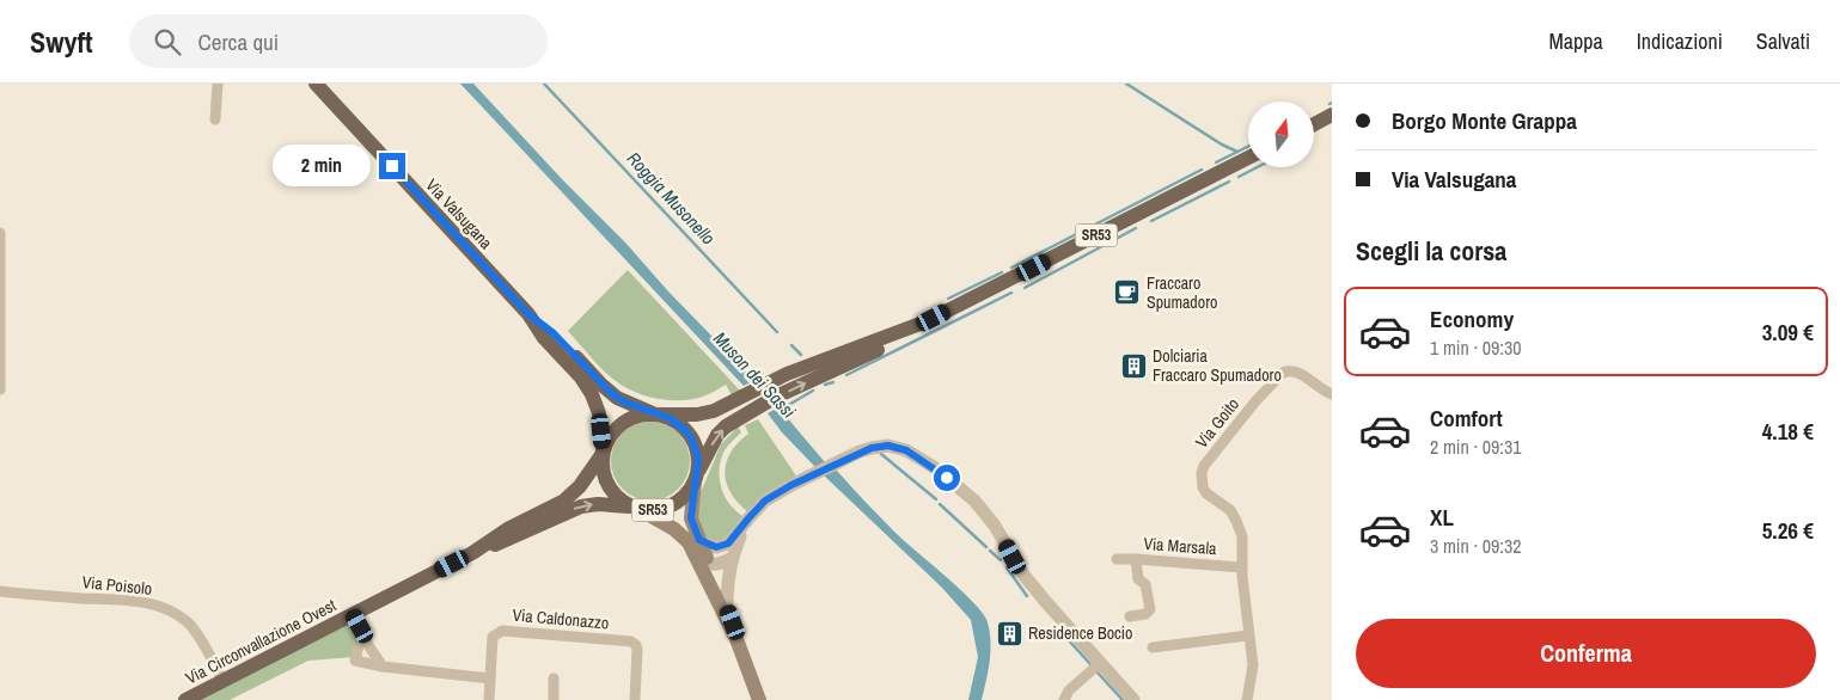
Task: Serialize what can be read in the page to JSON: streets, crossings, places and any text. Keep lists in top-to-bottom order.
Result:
{
  "streets": {
    "main road": ["Via Valsugana", "SR53", "Via Circonvallazione Ovest"],
    "street": [
      "Via Goito",
      "Via Marsala",
      "Via Poisolo",
      "Via Caldonazzo"
    ]
  },
  "crossings": [
    ["Via Valsugana", "SR53"],
    ["Via Valsugana", "Via Circonvallazione Ovest"],
    ["SR53", "Via Circonvallazione Ovest"],
    ["Via Goito", "Via Marsala"],
    ["Via Poisolo", "Via Circonvallazione Ovest"]
  ],
  "water": ["Roggia Musonello", "Muson dei Sassi"],
  "places": {
    "cafe": ["Fraccaro Spumadoro"],
    "building": ["Dolciaria Fraccaro Spumadoro", "Residence Bocio"]
  },
  "north": "top",
  "page": {
    "header": "Swyft",
    "search": "Cerca qui",
    "nav": ["Mappa", "Indicazioni", "Salvati"],
    "banner": ["Borgo Monte Grappa", "Via Valsugana"],
    "bubble": "2 min",
    "heading": "Scegli la corsa",
    "list": [
      {
        "name": "Economy",
        "note": "1 min · 09:30",
        "value": "3.09 €"
      },
      {
        "name": "Comfort",
        "note": "2 min · 09:31",
        "value": "4.18 €"
      },
      {
        "name": "XL",
        "note": "3 min · 09:32",
        "value": "5.26 €"
      }
    ],
    "buttons": "Conferma"
  }
}
